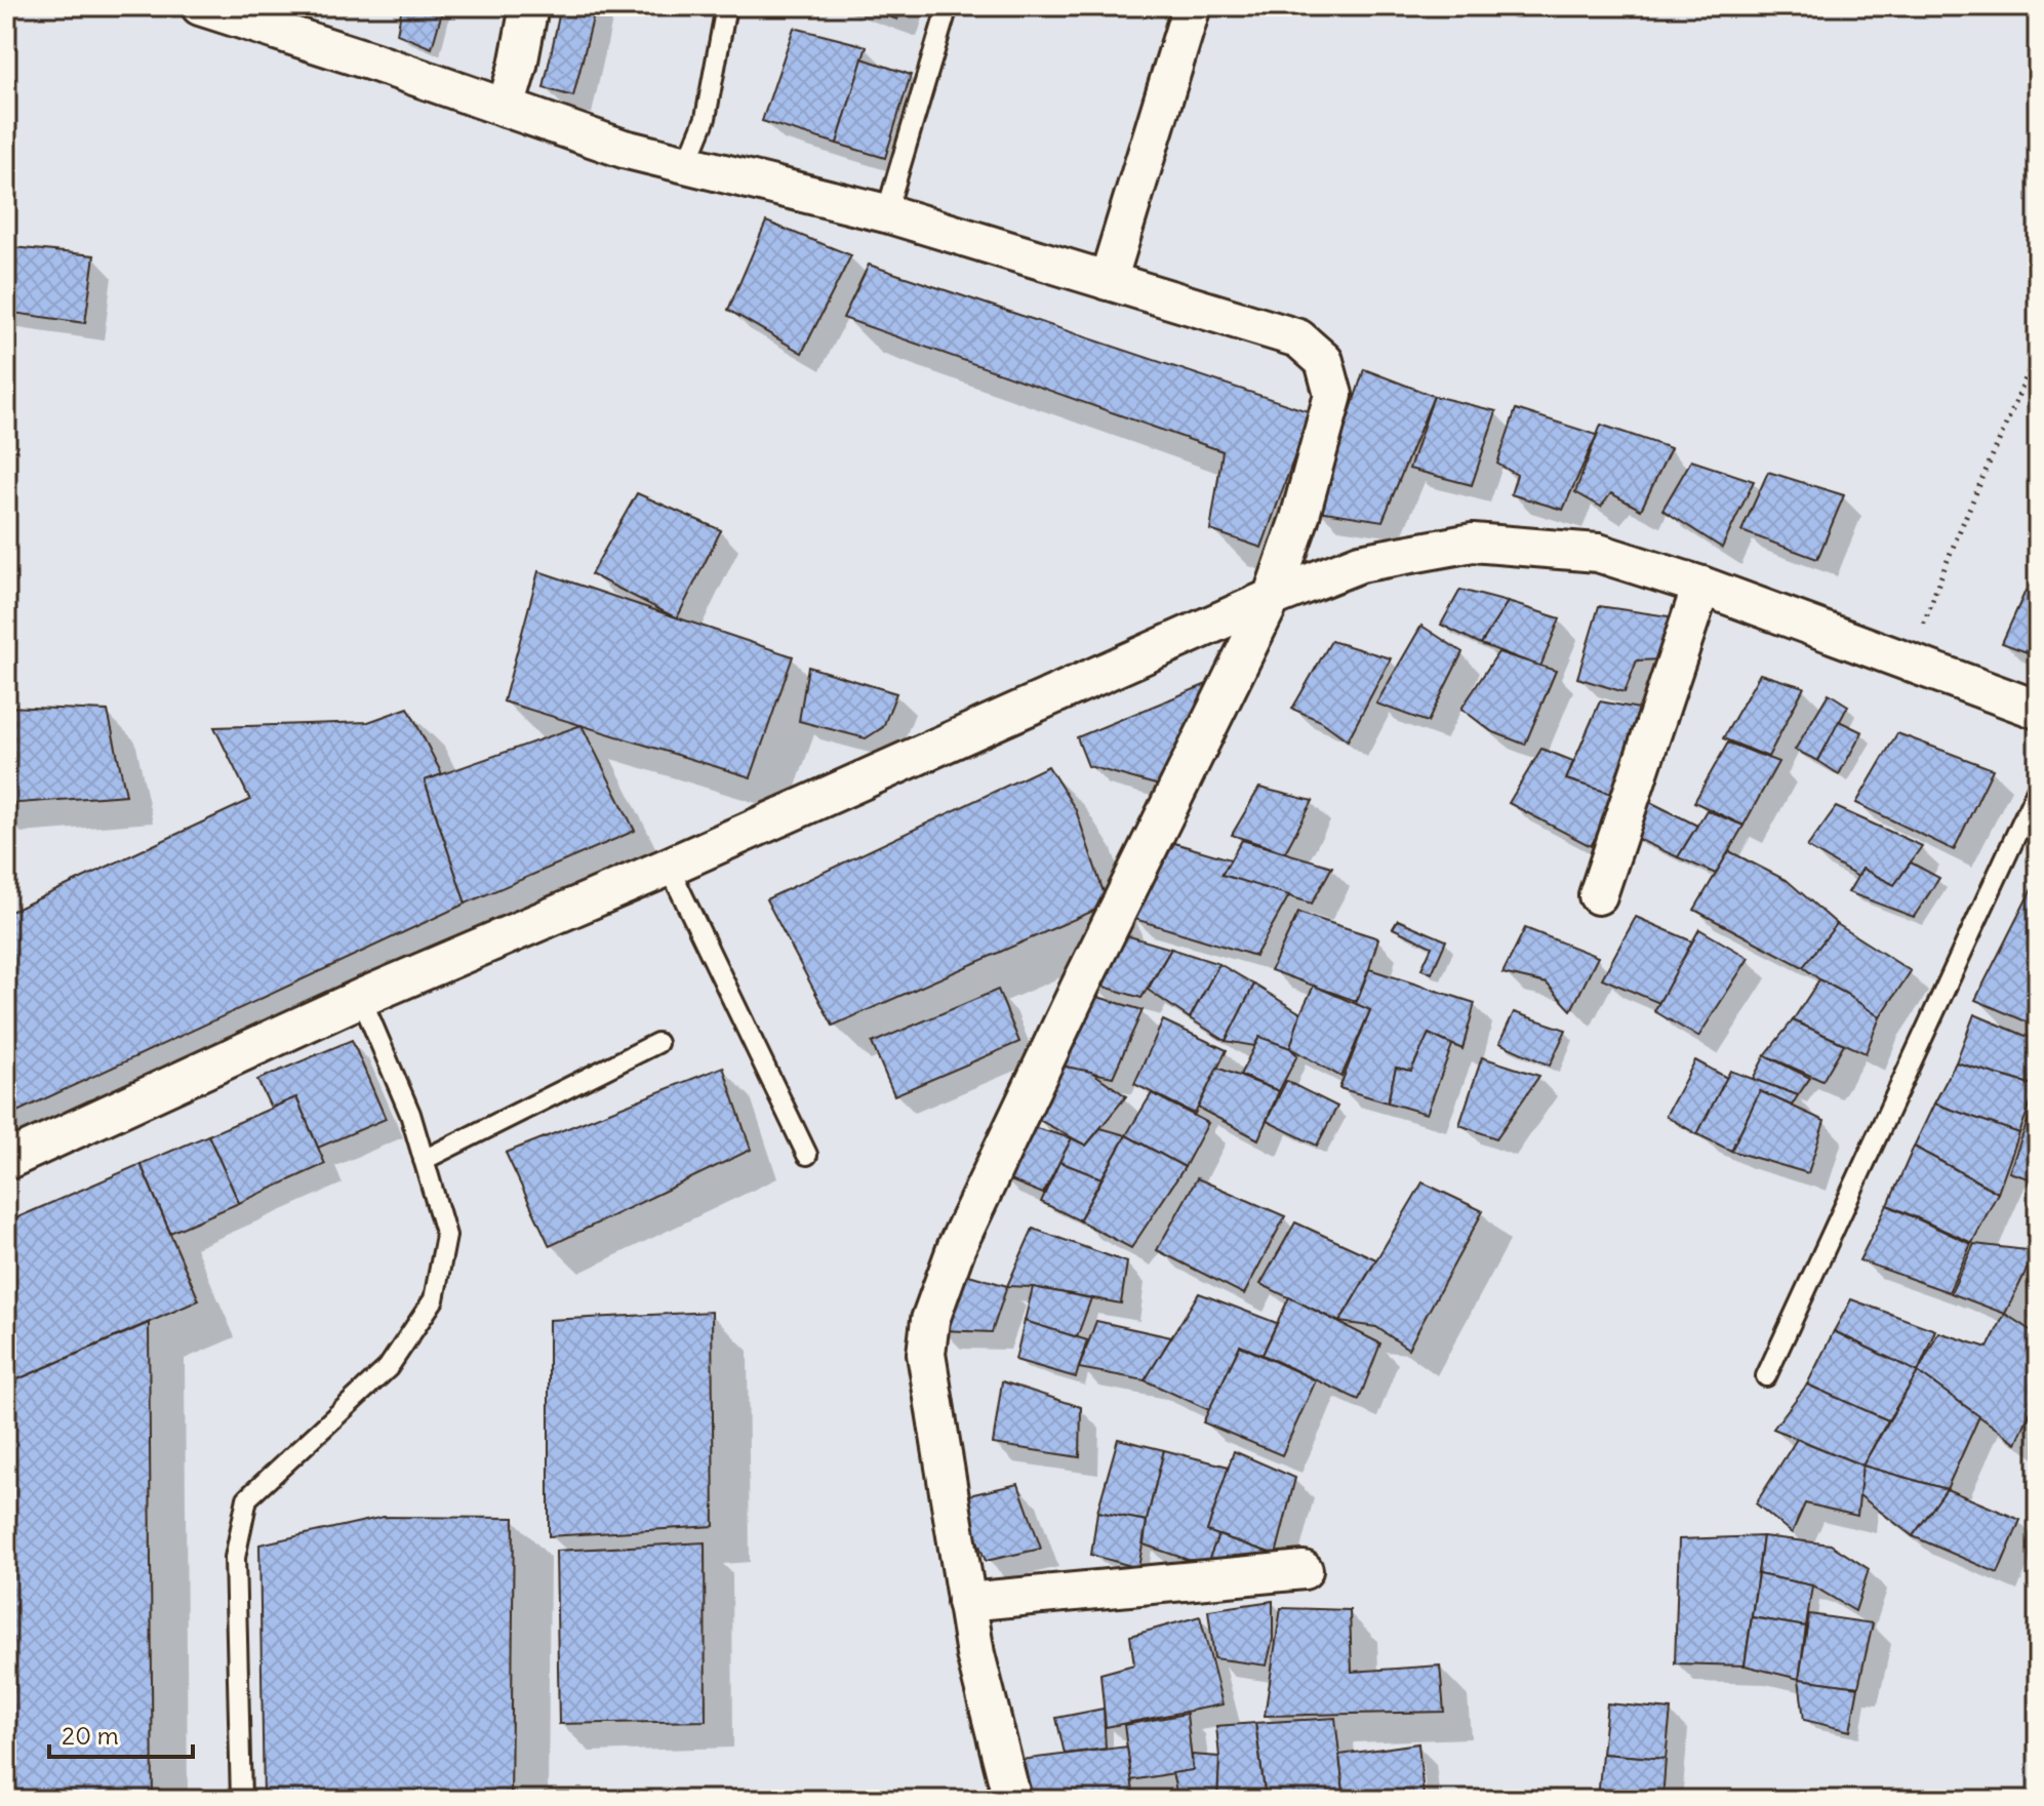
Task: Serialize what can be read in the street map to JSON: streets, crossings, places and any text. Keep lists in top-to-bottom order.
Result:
{
  "scale_bar": "20 m"
}
